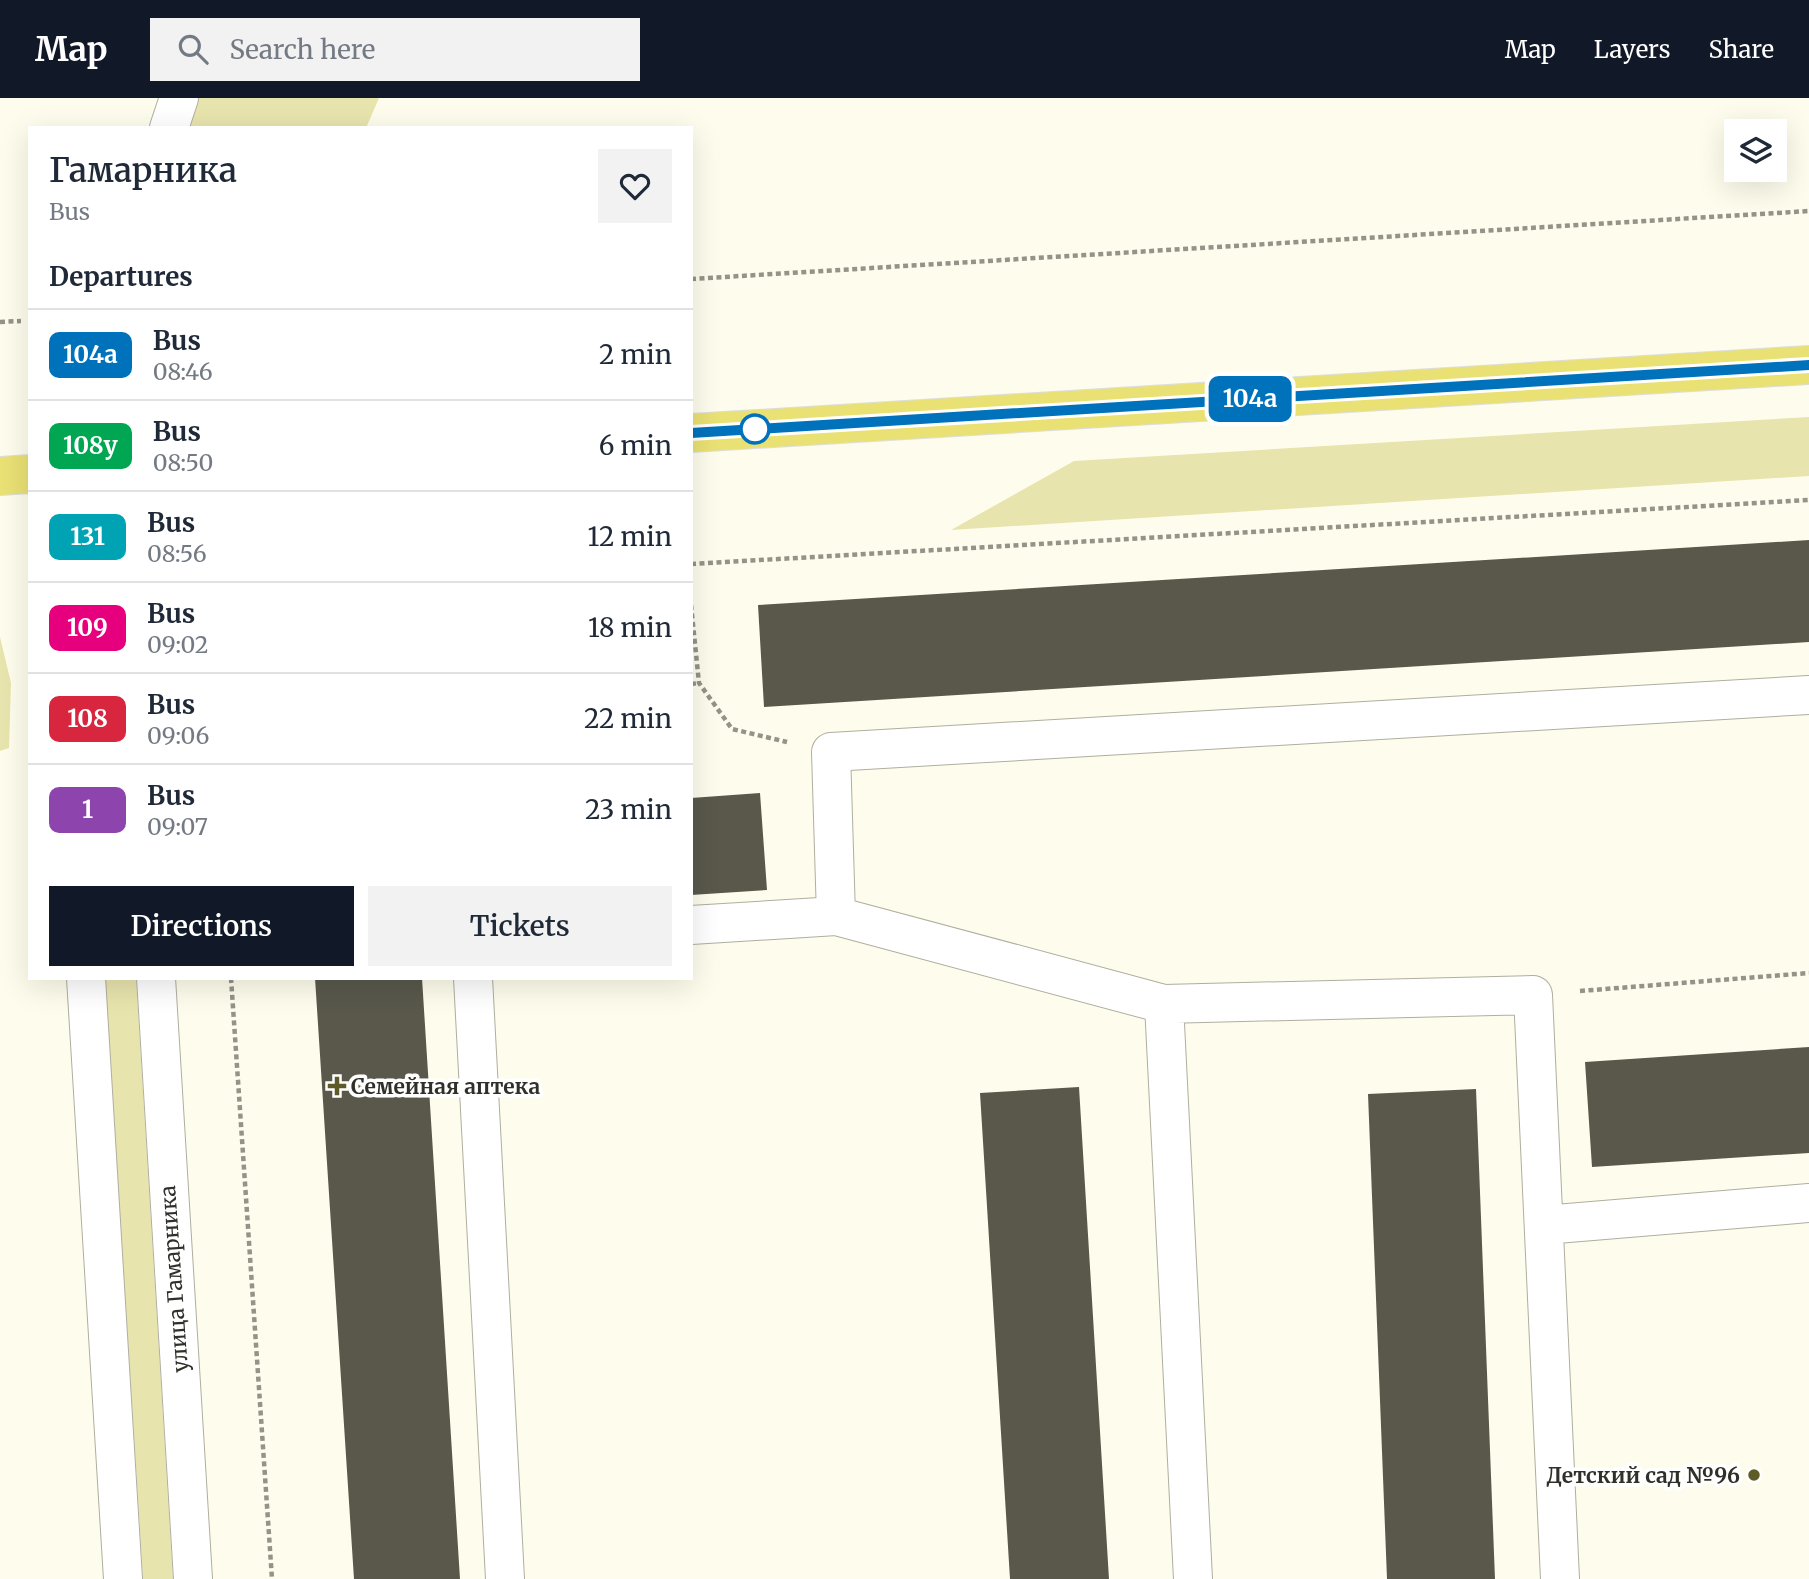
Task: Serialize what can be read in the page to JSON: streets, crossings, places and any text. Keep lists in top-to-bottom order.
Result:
{
  "streets": {
    "street": ["улица Гамарника"]
  },
  "places": {
    "health": ["Семейная аптека"],
    "other": ["Детский сад №96"]
  },
  "lines": ["bus line 104а"],
  "page": {
    "header": "Map",
    "search": "Search here",
    "nav": ["Map", "Layers", "Share"],
    "on_map": "104а",
    "heading": [
      ["Гамарника", "Bus"],
      "Departures"
    ],
    "list": [
      {
        "mark": "104а",
        "name": "Bus",
        "note": "08:46",
        "value": "2 min"
      },
      {
        "mark": "108у",
        "name": "Bus",
        "note": "08:50",
        "value": "6 min"
      },
      {
        "mark": "131",
        "name": "Bus",
        "note": "08:56",
        "value": "12 min"
      },
      {
        "mark": "109",
        "name": "Bus",
        "note": "09:02",
        "value": "18 min"
      },
      {
        "mark": "108",
        "name": "Bus",
        "note": "09:06",
        "value": "22 min"
      },
      {
        "mark": "1",
        "name": "Bus",
        "note": "09:07",
        "value": "23 min"
      }
    ],
    "buttons": ["Directions", "Tickets"]
  }
}
